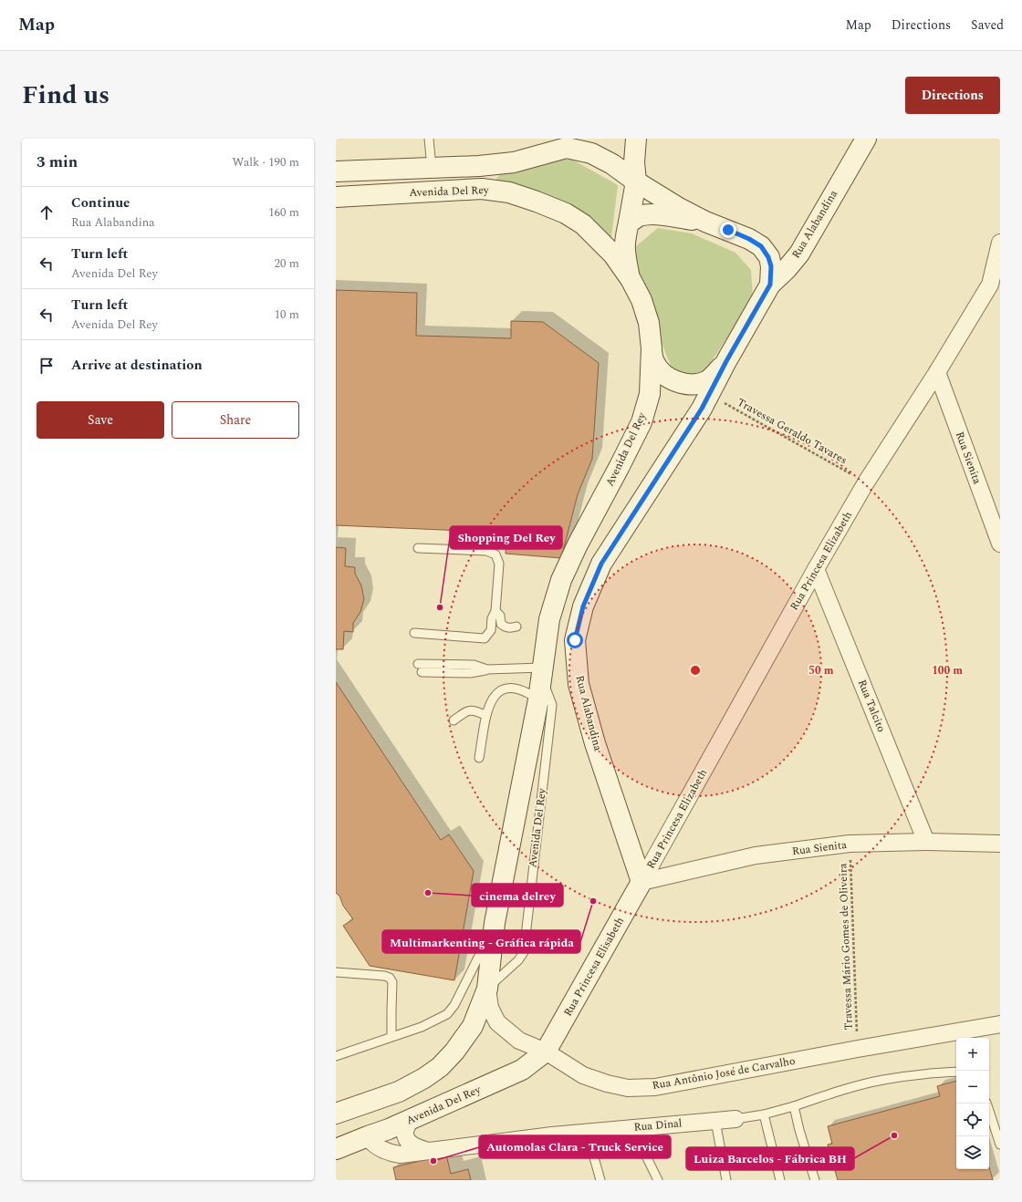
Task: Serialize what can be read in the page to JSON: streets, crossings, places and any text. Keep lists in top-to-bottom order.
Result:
{
  "streets": {
    "street": [
      "Avenida Del Rey",
      "Rua Alabandina",
      "Rua Sienita",
      "Rua Princesa Elizabeth",
      "Rua Talcito",
      "Rua Princesa Elisabeth",
      "Rua Antônio José de Carvalho",
      "Rua Dinal"
    ],
    "path": ["Travessa Geraldo Tavares", "Travessa Mário Gomes de Oliveira"]
  },
  "crossings": [
    ["Avenida Del Rey", "Rua Princesa Elisabeth"],
    ["Avenida Del Rey", "Rua Antônio José de Carvalho"],
    ["Avenida Del Rey", "Rua Dinal"],
    ["Rua Alabandina", "Travessa Geraldo Tavares"],
    ["Rua Alabandina", "Rua Sienita"],
    ["Rua Alabandina", "Rua Princesa Elizabeth"],
    ["Rua Alabandina", "Rua Princesa Elisabeth"],
    ["Travessa Geraldo Tavares", "Rua Princesa Elizabeth"],
    ["Rua Sienita", "Rua Princesa Elizabeth"],
    ["Rua Sienita", "Rua Talcito"],
    ["Rua Sienita", "Travessa Mário Gomes de Oliveira"],
    ["Rua Sienita", "Rua Princesa Elisabeth"],
    ["Rua Princesa Elizabeth", "Rua Talcito"],
    ["Rua Princesa Elizabeth", "Rua Princesa Elisabeth"],
    ["Travessa Mário Gomes de Oliveira", "Rua Antônio José de Carvalho"],
    ["Rua Princesa Elisabeth", "Rua Antônio José de Carvalho"]
  ],
  "places": [
    "Shopping Del Rey",
    "cinema delrey",
    "Multimarkenting - Gráfica rápida",
    "Luiza Barcelos - Fábrica BH",
    "Automolas Clara - Truck Service"
  ],
  "page": {
    "header": "Map",
    "nav": ["Map", "Directions", "Saved"],
    "title": "Find us",
    "buttons": [
      "Directions",
      ["Save", "Share"]
    ],
    "heading": ["3 min", "Walk · 190 m"],
    "list": [
      ["Continue", "Rua Alabandina", "160 m"],
      ["Turn left", "Avenida Del Rey", "20 m"],
      ["Turn left", "Avenida Del Rey", "10 m"],
      "Arrive at destination"
    ],
    "map_buttons": ["+", "−"]
  },
  "rings": ["50 m", "100 m"]
}
